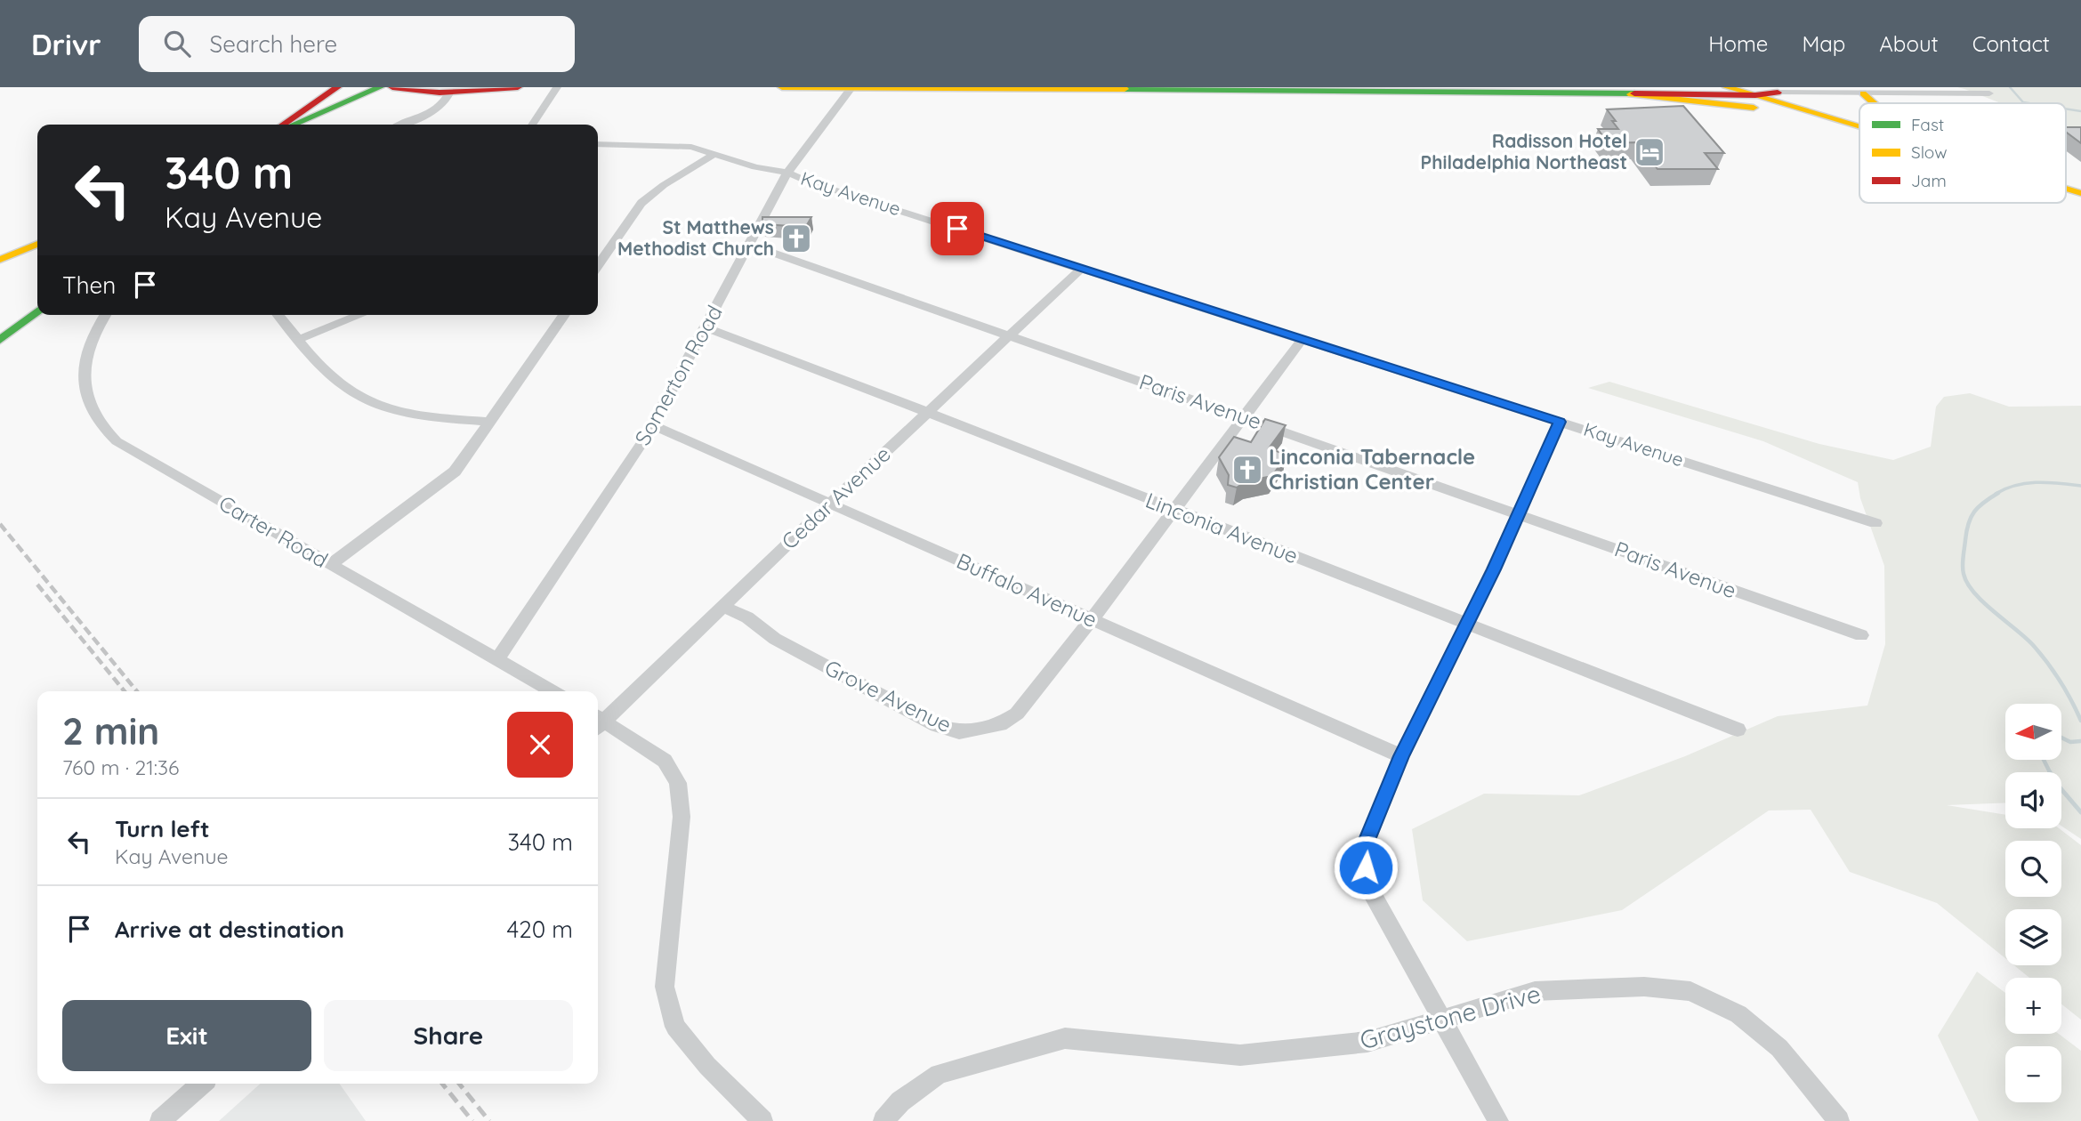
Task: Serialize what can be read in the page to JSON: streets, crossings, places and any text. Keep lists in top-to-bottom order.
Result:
{
  "streets": {
    "street": [
      "Kay Avenue",
      "Somerton Road",
      "Paris Avenue",
      "Cedar Avenue",
      "Linconia Avenue",
      "Carter Road",
      "Buffalo Avenue",
      "Grove Avenue",
      "Graystone Drive"
    ]
  },
  "crossings": [
    ["Kay Avenue", "Somerton Road"],
    ["Kay Avenue", "Cedar Avenue"],
    ["Kay Avenue", "Grove Avenue"],
    ["Somerton Road", "Paris Avenue"],
    ["Somerton Road", "Linconia Avenue"],
    ["Somerton Road", "Carter Road"],
    ["Somerton Road", "Buffalo Avenue"],
    ["Paris Avenue", "Cedar Avenue"],
    ["Paris Avenue", "Grove Avenue"],
    ["Cedar Avenue", "Linconia Avenue"],
    ["Cedar Avenue", "Buffalo Avenue"],
    ["Cedar Avenue", "Grove Avenue"],
    ["Linconia Avenue", "Grove Avenue"],
    ["Buffalo Avenue", "Grove Avenue"]
  ],
  "places": {
    "hotel": ["Radisson Hotel Philadelphia Northeast"],
    "church": ["St Matthews Methodist Church", "Linconia Tabernacle Christian Center"]
  },
  "legend": ["Fast", "Slow", "Jam"],
  "north": "left",
  "page": {
    "header": "Drivr",
    "search": "Search here",
    "nav": [
      "Home",
      "Map",
      "About",
      "Contact"
    ],
    "turn": ["340 m", "Kay Avenue"],
    "then": "Then",
    "heading": ["2 min", "760 m · 21:36"],
    "map_buttons": ["+", "−"],
    "list": [
      {
        "name": "Turn left",
        "note": "Kay Avenue",
        "value": "340 m"
      },
      {
        "name": "Arrive at destination",
        "value": "420 m"
      }
    ],
    "buttons": ["Exit", "Share"]
  }
}
